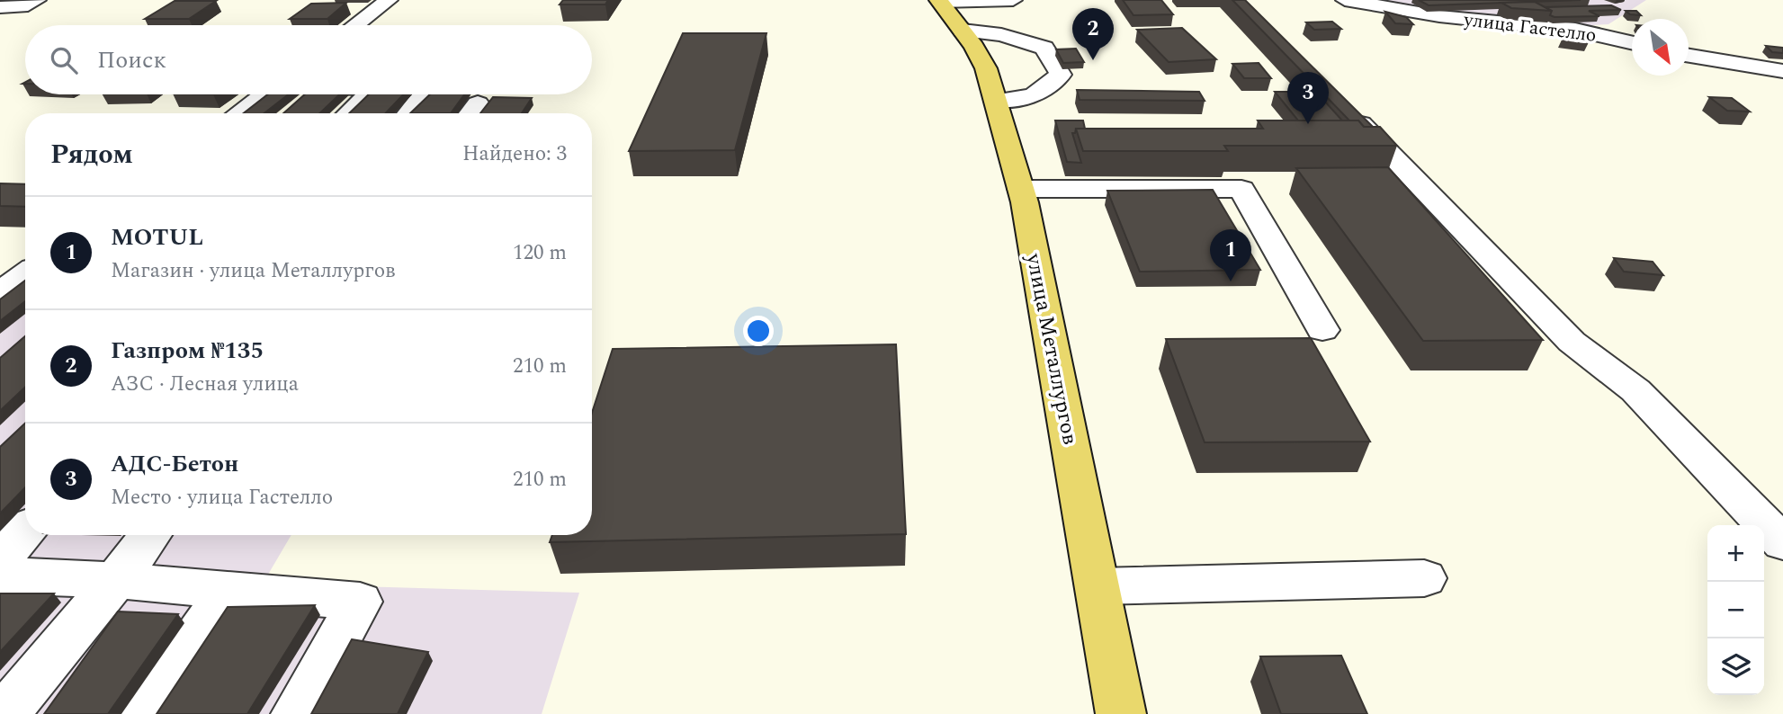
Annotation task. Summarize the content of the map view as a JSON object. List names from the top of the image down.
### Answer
{
  "streets": {
    "main road": ["улица Металлургов"],
    "street": ["улица Гастелло"]
  },
  "north": "bottom right",
  "page": {
    "pins": ["2", "3", "1"],
    "search": "Поиск",
    "heading": ["Рядом", "Найдено: 3"],
    "list": [
      {
        "mark": "1",
        "name": "MOTUL",
        "note": "Магазин · улица Металлургов",
        "value": "120 m"
      },
      {
        "mark": "2",
        "name": "Газпром №135",
        "note": "АЗС · Лесная улица",
        "value": "210 m"
      },
      {
        "mark": "3",
        "name": "АДС-Бетон",
        "note": "Место · улица Гастелло",
        "value": "210 m"
      }
    ],
    "map_buttons": ["+", "−"]
  }
}
